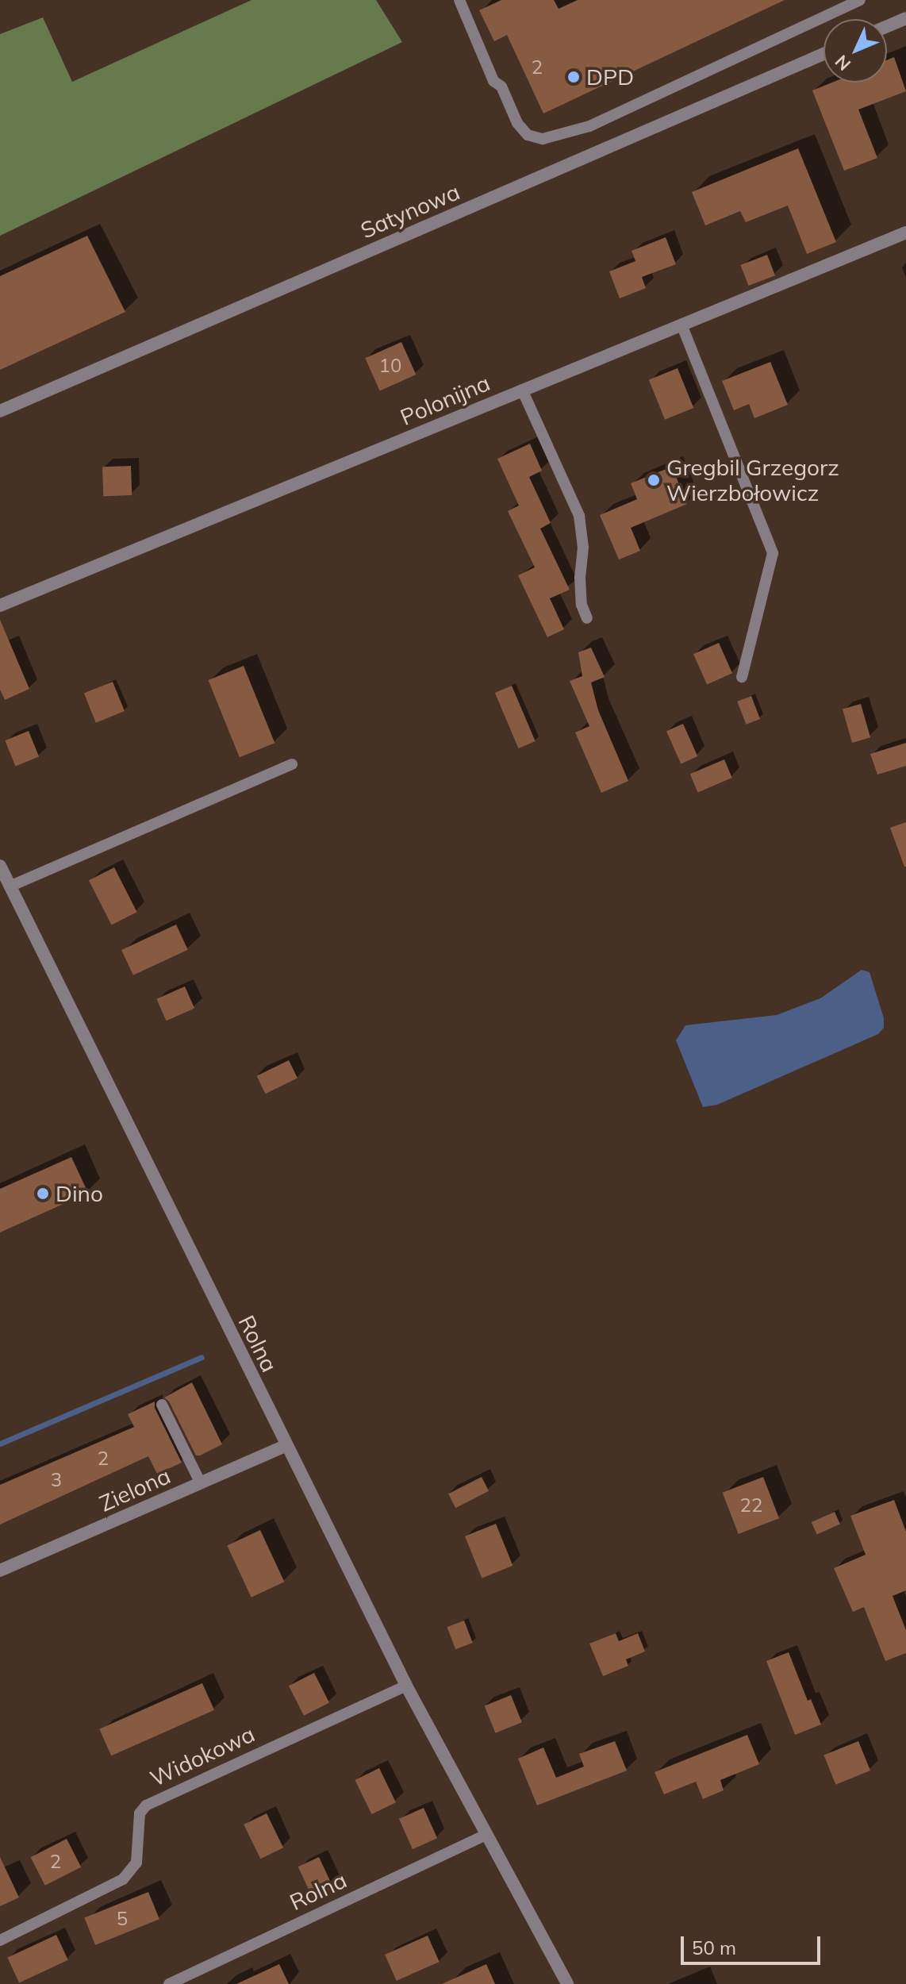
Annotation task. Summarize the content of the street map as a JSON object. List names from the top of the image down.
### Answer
{
  "streets": {
    "street": [
      "Satynowa",
      "Polonijna",
      "Rolna",
      "Zielona"
    ],
    "lane": ["Widokowa"]
  },
  "crossings": [
    ["Rolna", "Zielona"],
    ["Rolna", "Widokowa"]
  ],
  "places": ["DPD", "Gregbil Grzegorz Wierzbołowicz", "Dino"],
  "house_numbers": [
    "2",
    "10",
    "2",
    "3",
    "22",
    "2",
    "5"
  ],
  "scale_bar": "50 m",
  "north": "bottom left"
}
